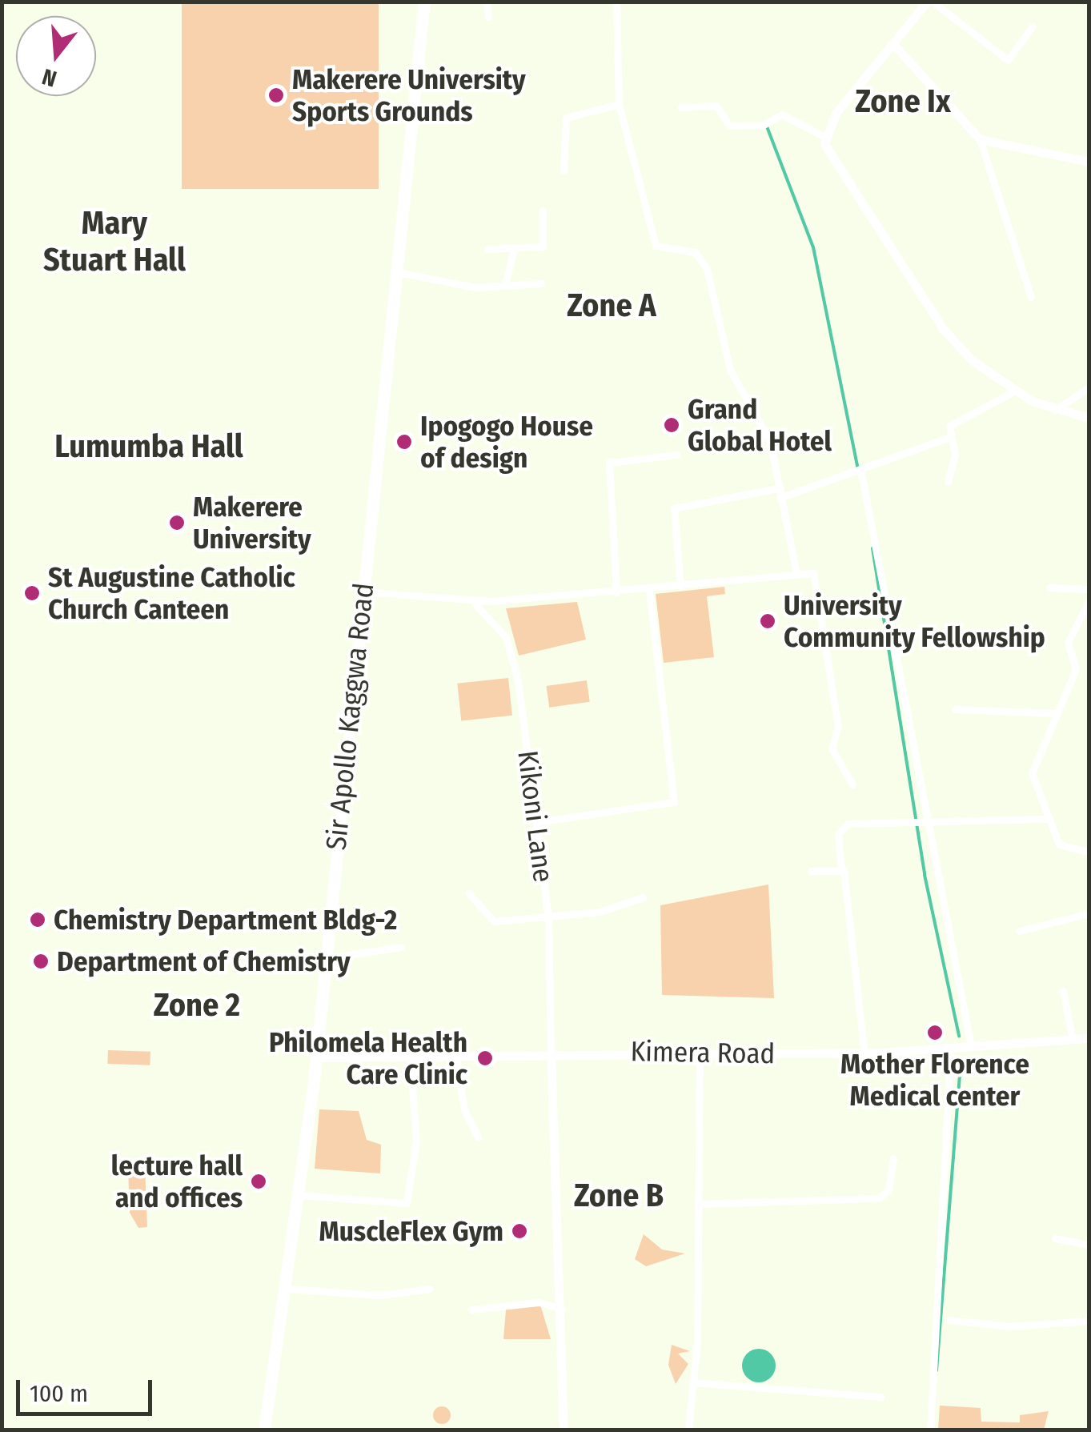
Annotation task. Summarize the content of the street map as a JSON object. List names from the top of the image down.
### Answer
{
  "streets": {
    "main road": ["Sir Apollo Kaggwa Road"],
    "street": ["Kikoni Lane", "Kimera Road"]
  },
  "crossings": [
    ["Sir Apollo Kaggwa Road", "Kimera Road"],
    ["Kikoni Lane", "Kimera Road"]
  ],
  "districts": [
    "Zone Ix",
    "Mary Stuart Hall",
    "Zone A",
    "Lumumba Hall",
    "Zone 2",
    "Zone B"
  ],
  "places": [
    "Makerere University Sports Grounds",
    "Grand Global Hotel",
    "Ipogogo House of design",
    "Makerere University",
    "St Augustine Catholic Church Canteen",
    "University Community Fellowship",
    "Chemistry Department Bldg-2",
    "Department of Chemistry",
    "Mother Florence Medical center",
    "Philomela Health Care Clinic",
    "lecture hall and offices",
    "MuscleFlex Gym"
  ],
  "scale_bar": "100 m",
  "north": "bottom"
}
